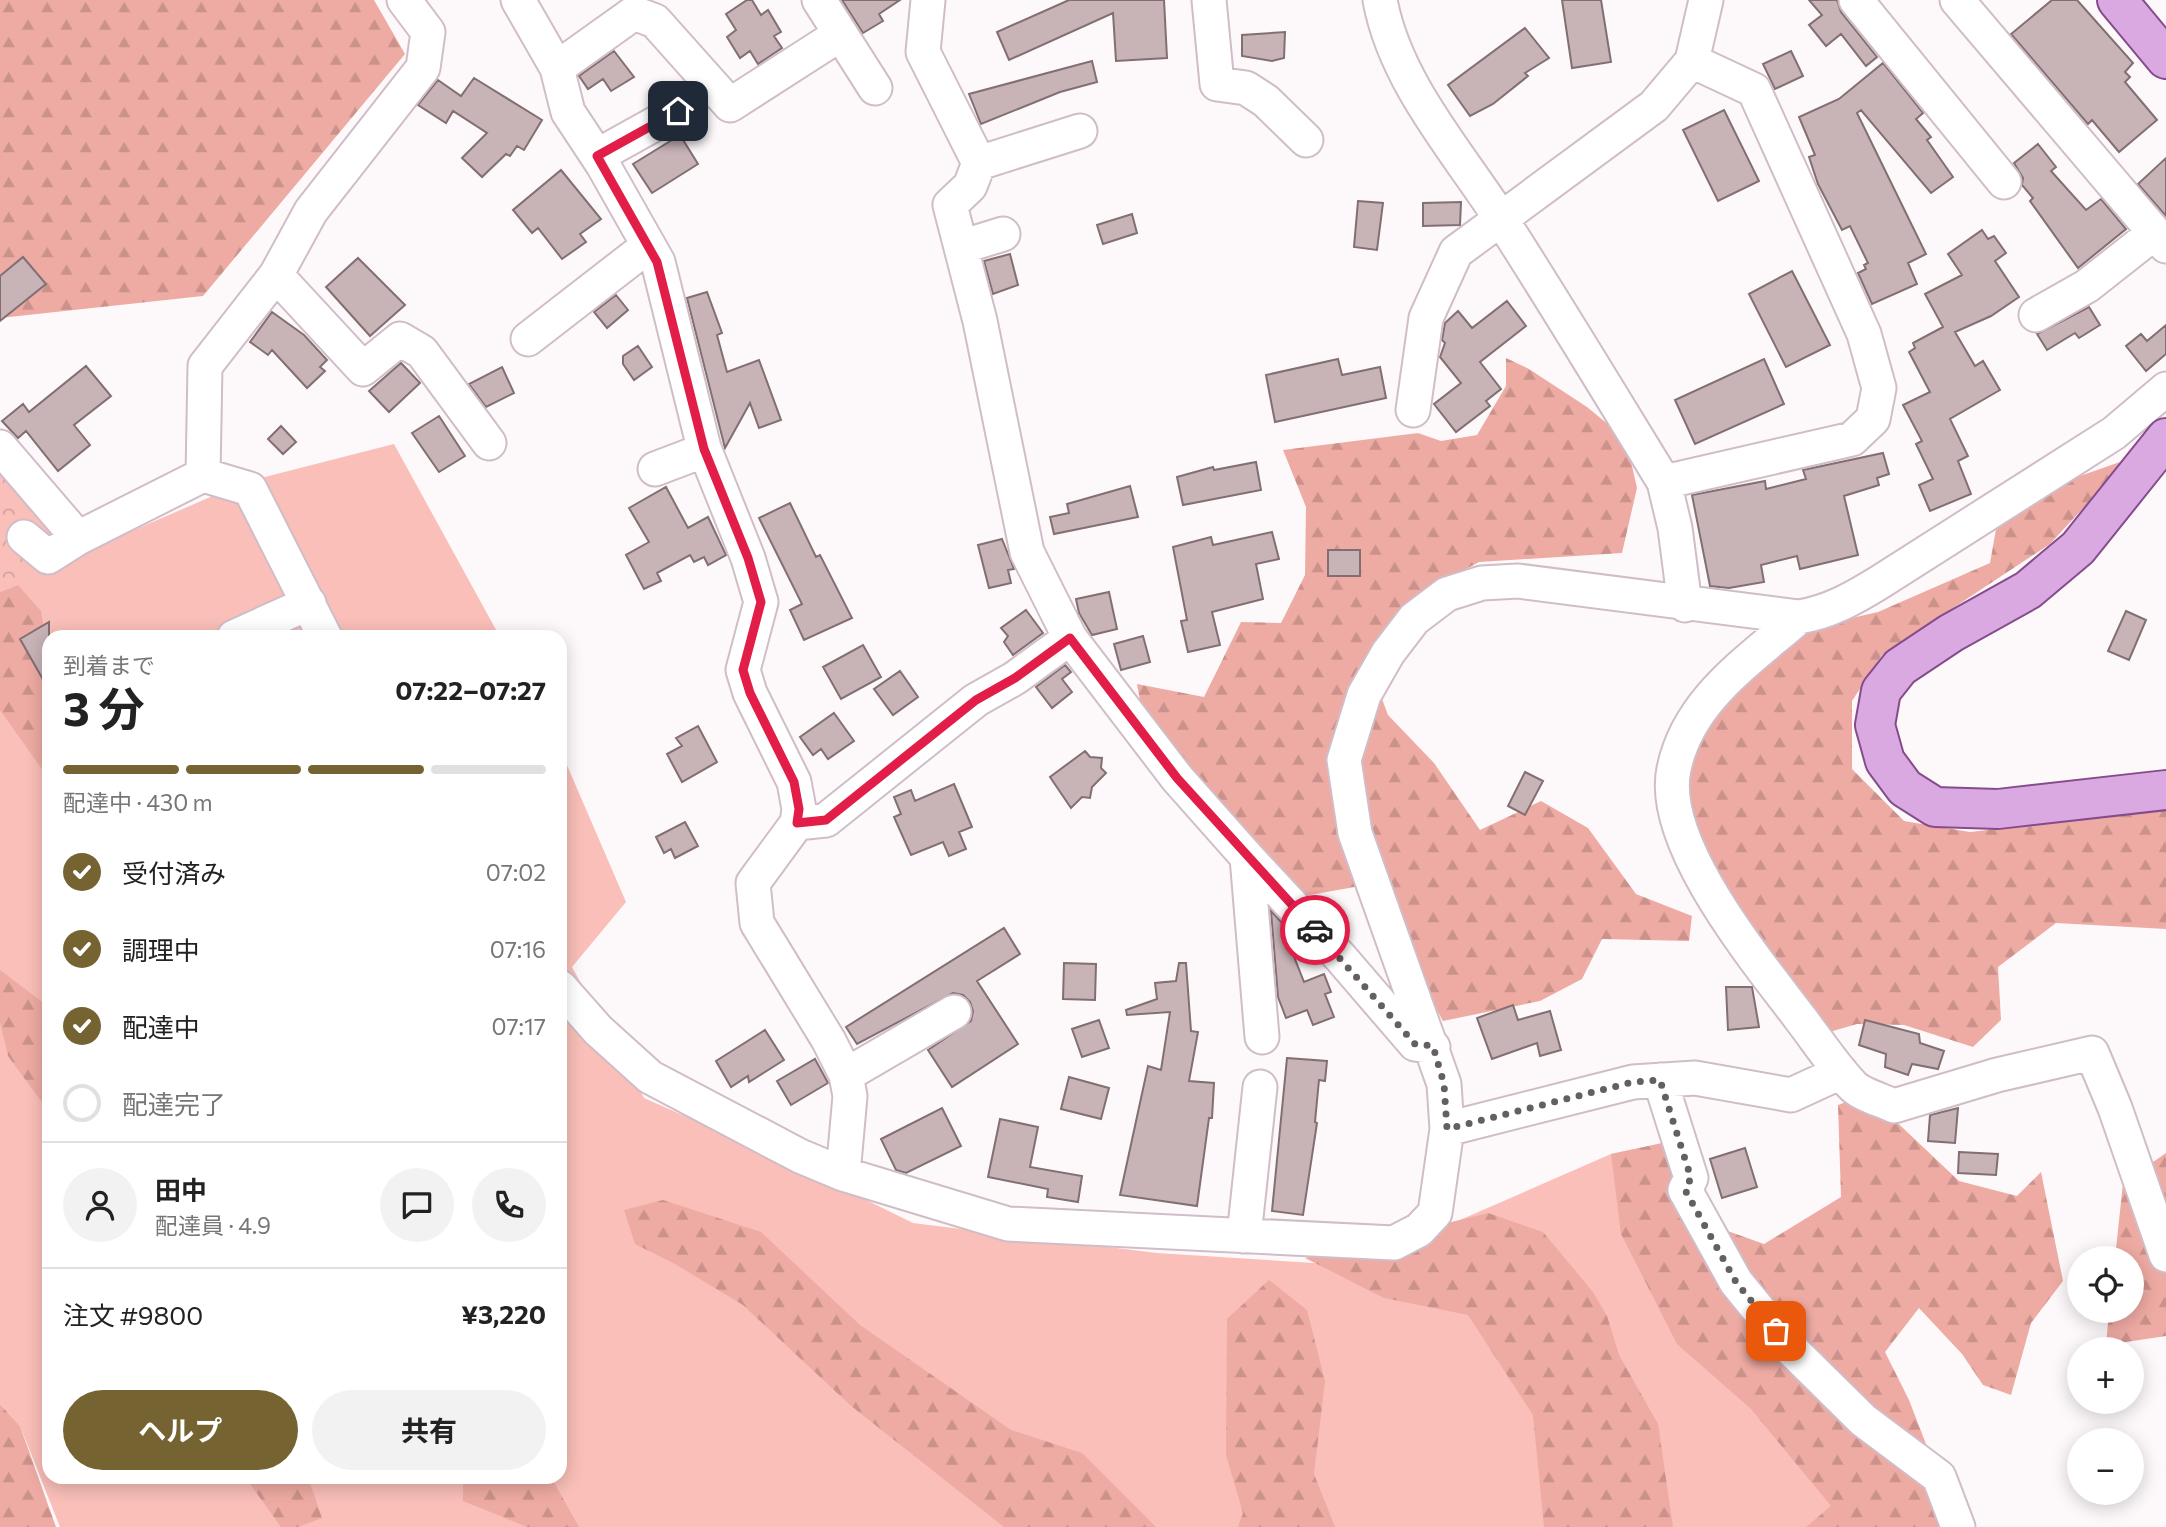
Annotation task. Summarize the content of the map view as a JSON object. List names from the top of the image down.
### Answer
{
  "page": {
    "heading": ["3 分", "到着まで", "07:22–07:27"],
    "panel": [
      "田中",
      "配達員 · 4.9",
      "注文 #9800",
      "¥3,220"
    ],
    "bar": "配達中 · 430 m",
    "list": [
      ["受付済み", "07:02"],
      ["調理中", "07:16"],
      ["配達中", "07:17"],
      "配達完了"
    ],
    "map_buttons": ["+", "−"],
    "buttons": ["ヘルプ", "共有"]
  }
}
